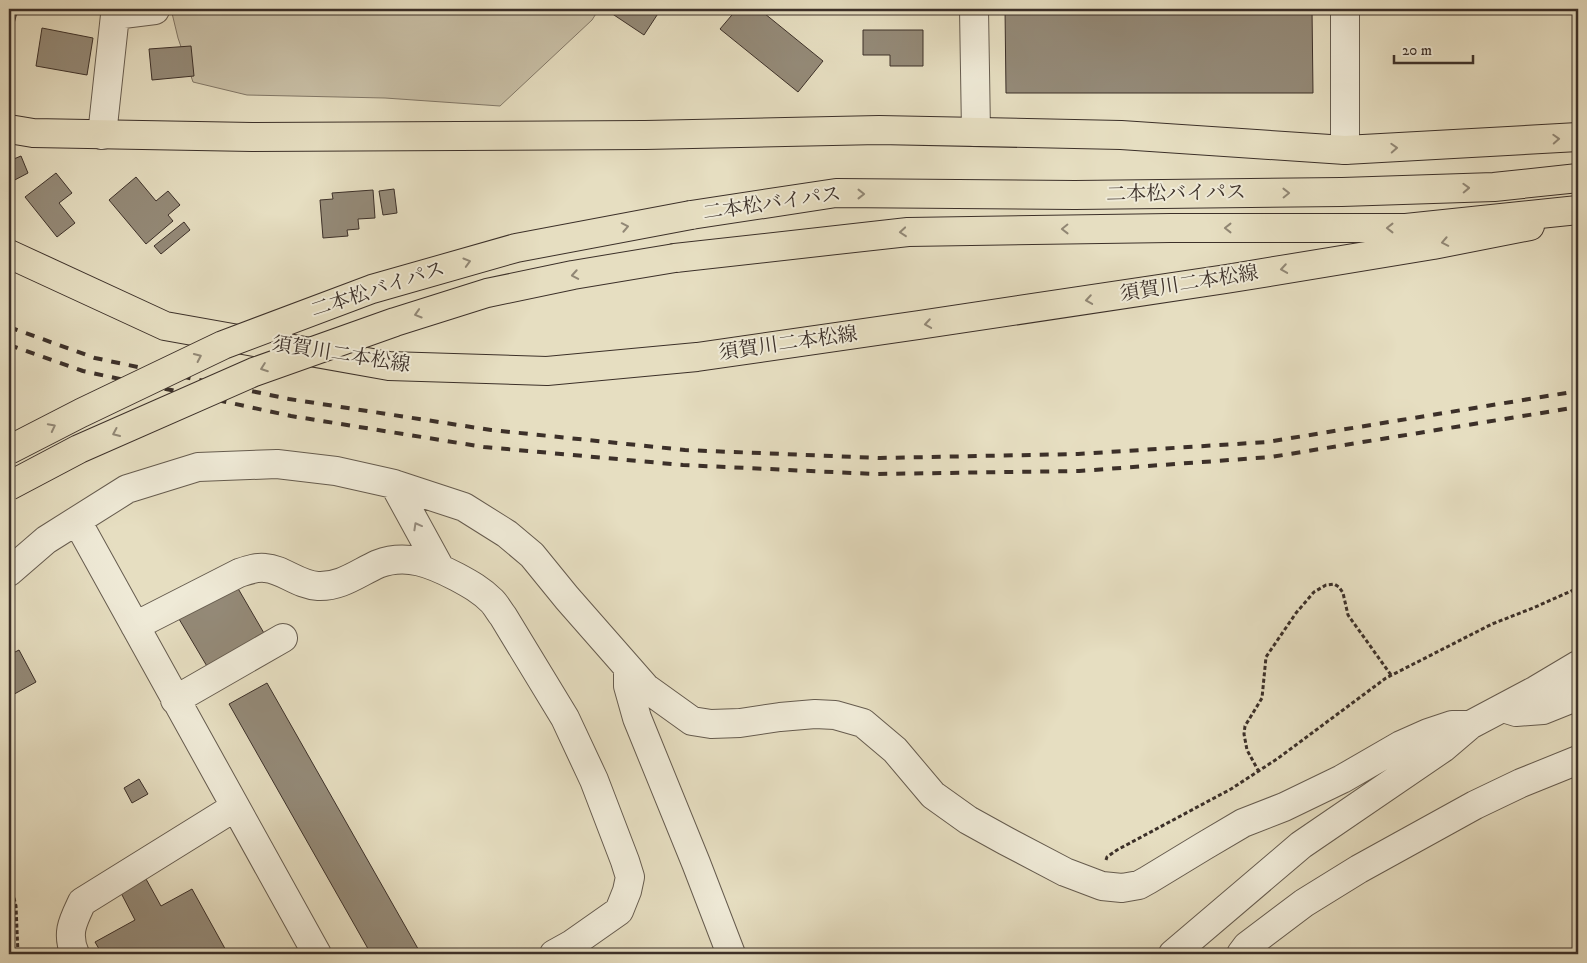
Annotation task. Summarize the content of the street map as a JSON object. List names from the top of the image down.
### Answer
{
  "streets": {
    "main road": ["二本松バイパス", "須賀川二本松線"]
  },
  "scale_bar": "20 m"
}
